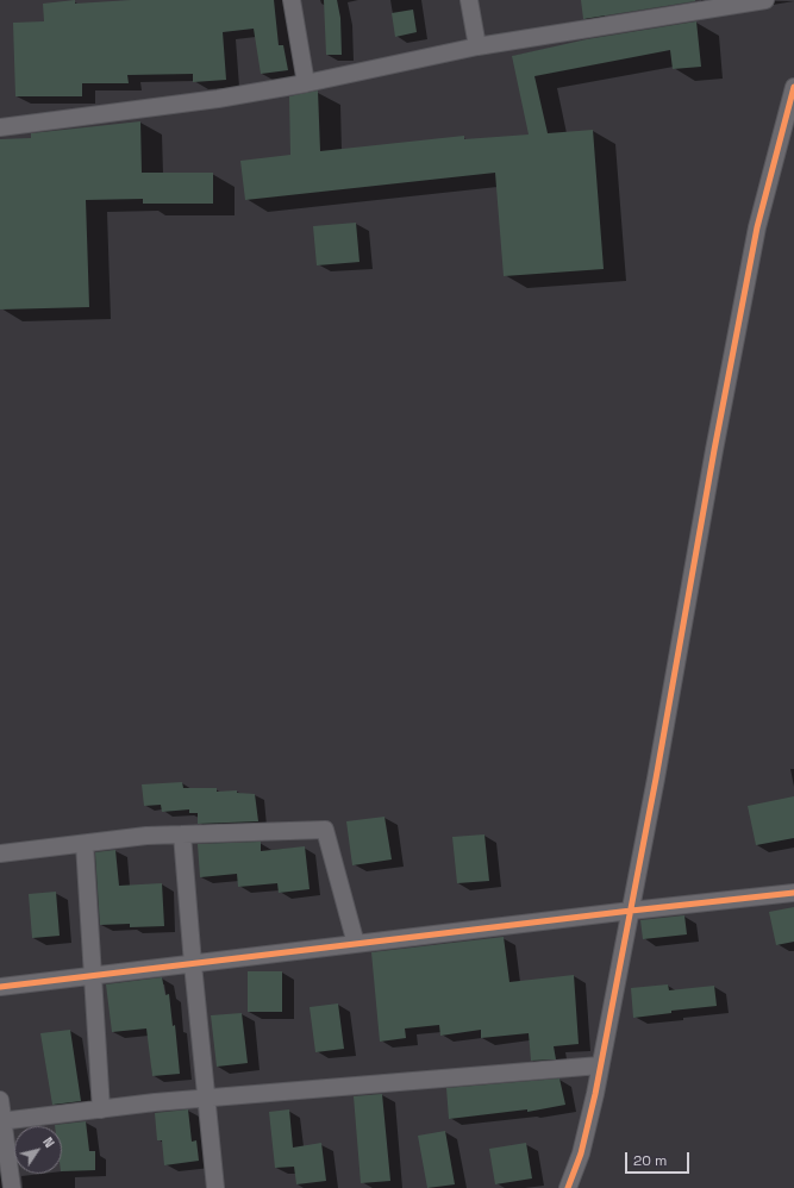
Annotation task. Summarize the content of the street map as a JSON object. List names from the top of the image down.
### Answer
{
  "scale_bar": "20 m",
  "north": "top right"
}
